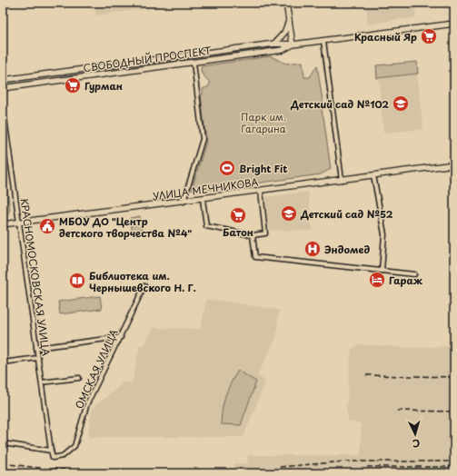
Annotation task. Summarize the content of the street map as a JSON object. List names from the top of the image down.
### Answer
{
  "streets": {
    "main road": ["СВОБОДНЫЙ ПРОСПЕКТ", "УЛИЦА МЕЧНИКОВА"],
    "street": ["КРАСНОМОСКОВСКАЯ УЛИЦА", "ОМСКАЯ УЛИЦА"]
  },
  "crossings": [
    ["УЛИЦА МЕЧНИКОВА", "КРАСНОМОСКОВСКАЯ УЛИЦА"],
    ["КРАСНОМОСКОВСКАЯ УЛИЦА", "ОМСКАЯ УЛИЦА"]
  ],
  "parks": ["Парк им. Гагарина"],
  "places": {
    "supermarket": ["Красный Яр", "Гурман", "Батон"],
    "school or university": ["Детский сад №102", "Детский сад №52"],
    "sports": ["Bright Fit"],
    "public building": ["МБОУ ДО \"Центр детского творчества №4\""],
    "hospital": ["Эндомед"],
    "hotel": ["Гараж"],
    "library": ["Библиотека им. Чернышевского Н. Г."]
  },
  "north": "bottom"
}
